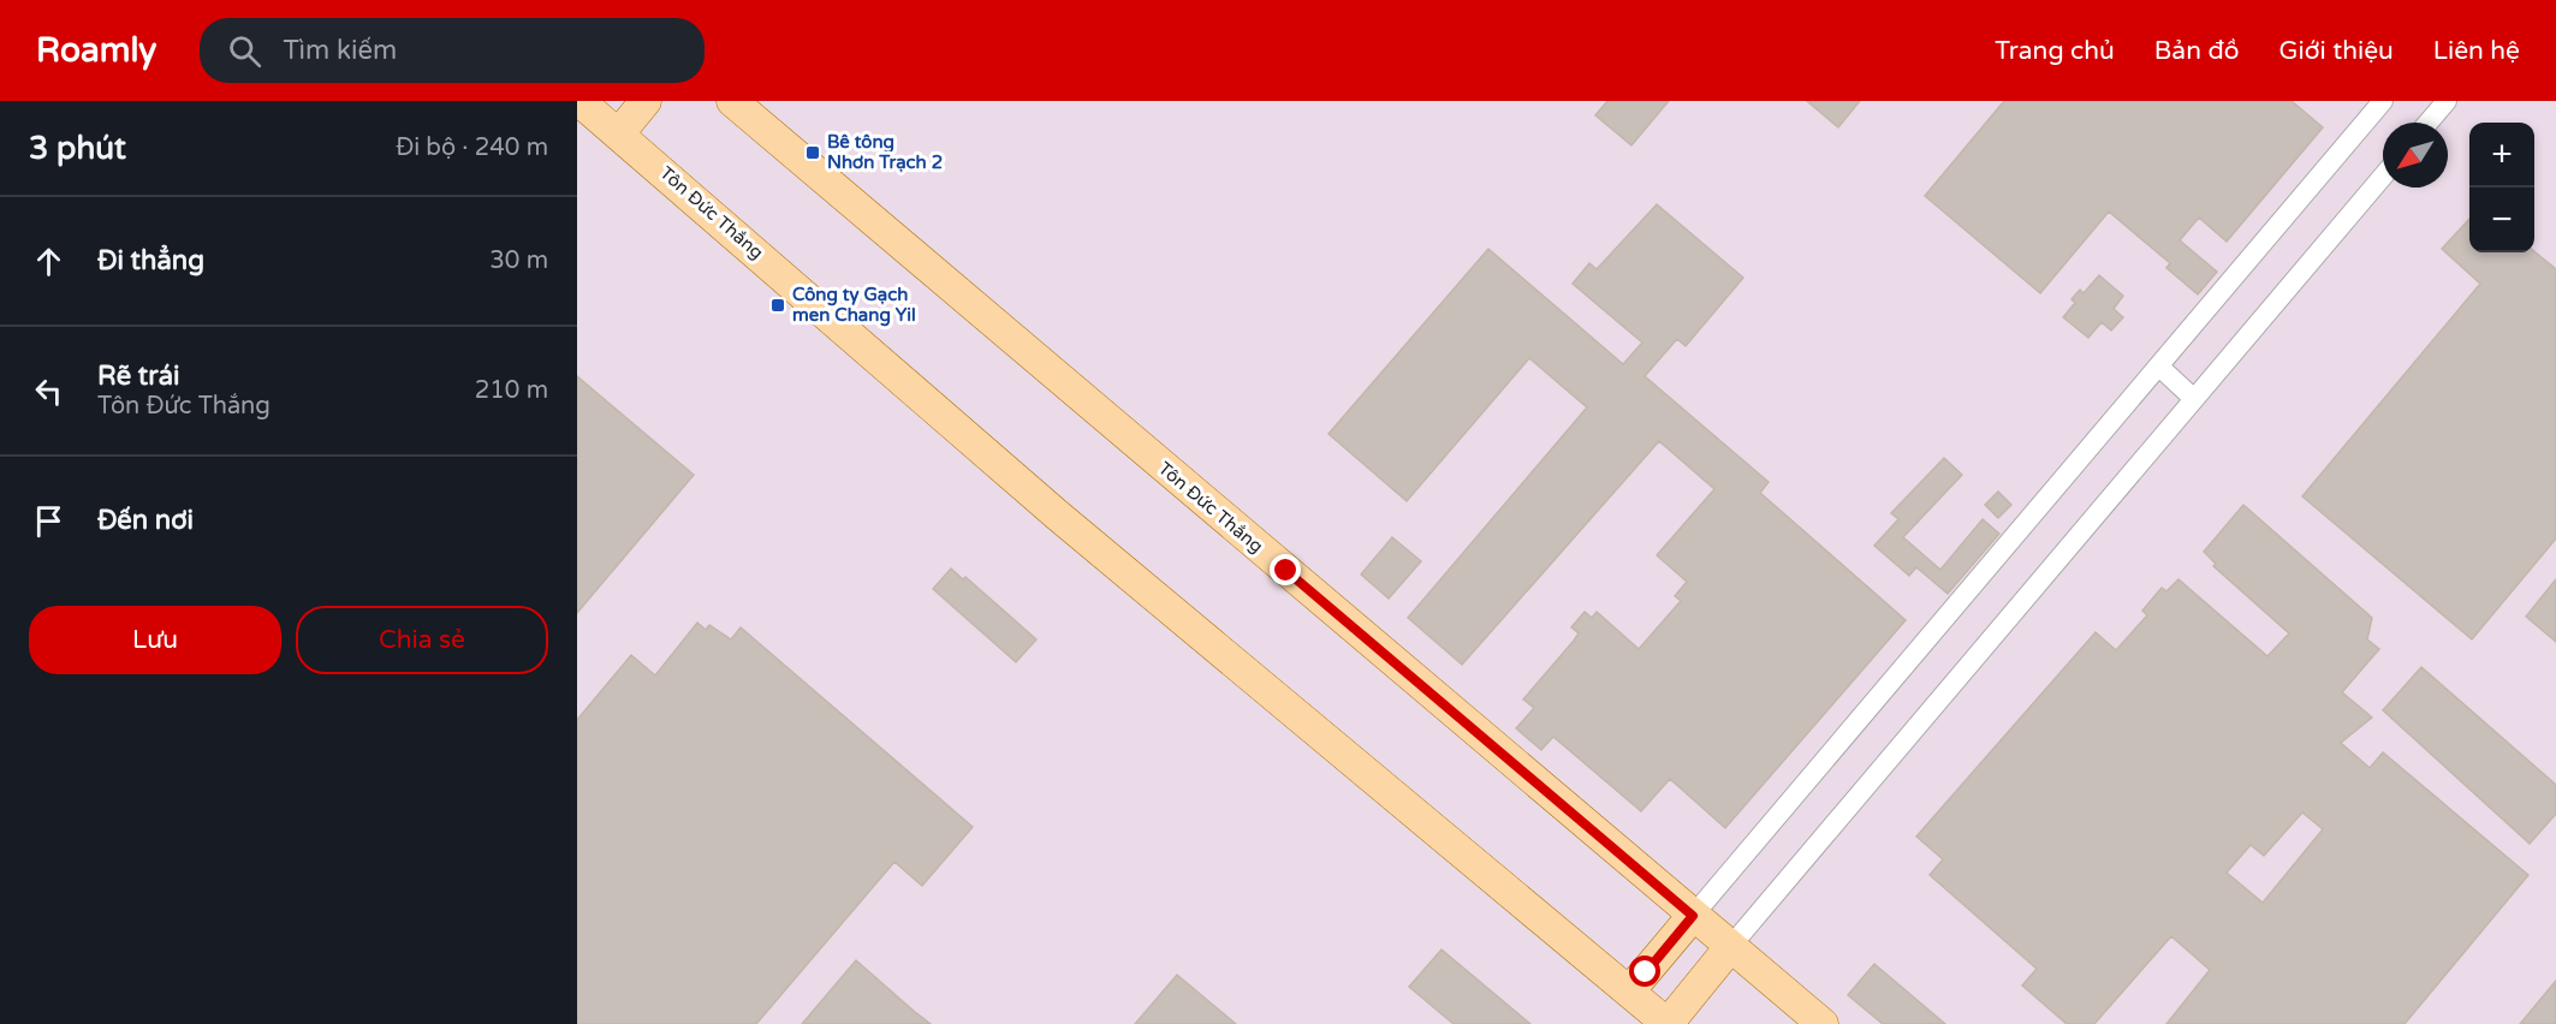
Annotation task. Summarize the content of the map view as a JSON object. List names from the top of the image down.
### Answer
{
  "streets": {
    "main road": ["Tôn Đức Thắng"]
  },
  "places": {
    "transit": ["Bê tông Nhơn Trạch 2", "Công ty Gạch men Chang Yil"]
  },
  "north": "bottom left",
  "page": {
    "header": "Roamly",
    "search": "Tìm kiếm",
    "nav": [
      "Trang chủ",
      "Bản đồ",
      "Giới thiệu",
      "Liên hệ"
    ],
    "heading": ["3 phút", "Đi bộ · 240 m"],
    "map_buttons": ["+", "−"],
    "list": [
      ["Đi thẳng", "30 m"],
      ["Rẽ trái", "Tôn Đức Thắng", "210 m"],
      "Đến nơi"
    ],
    "buttons": ["Lưu", "Chia sẻ"]
  }
}
